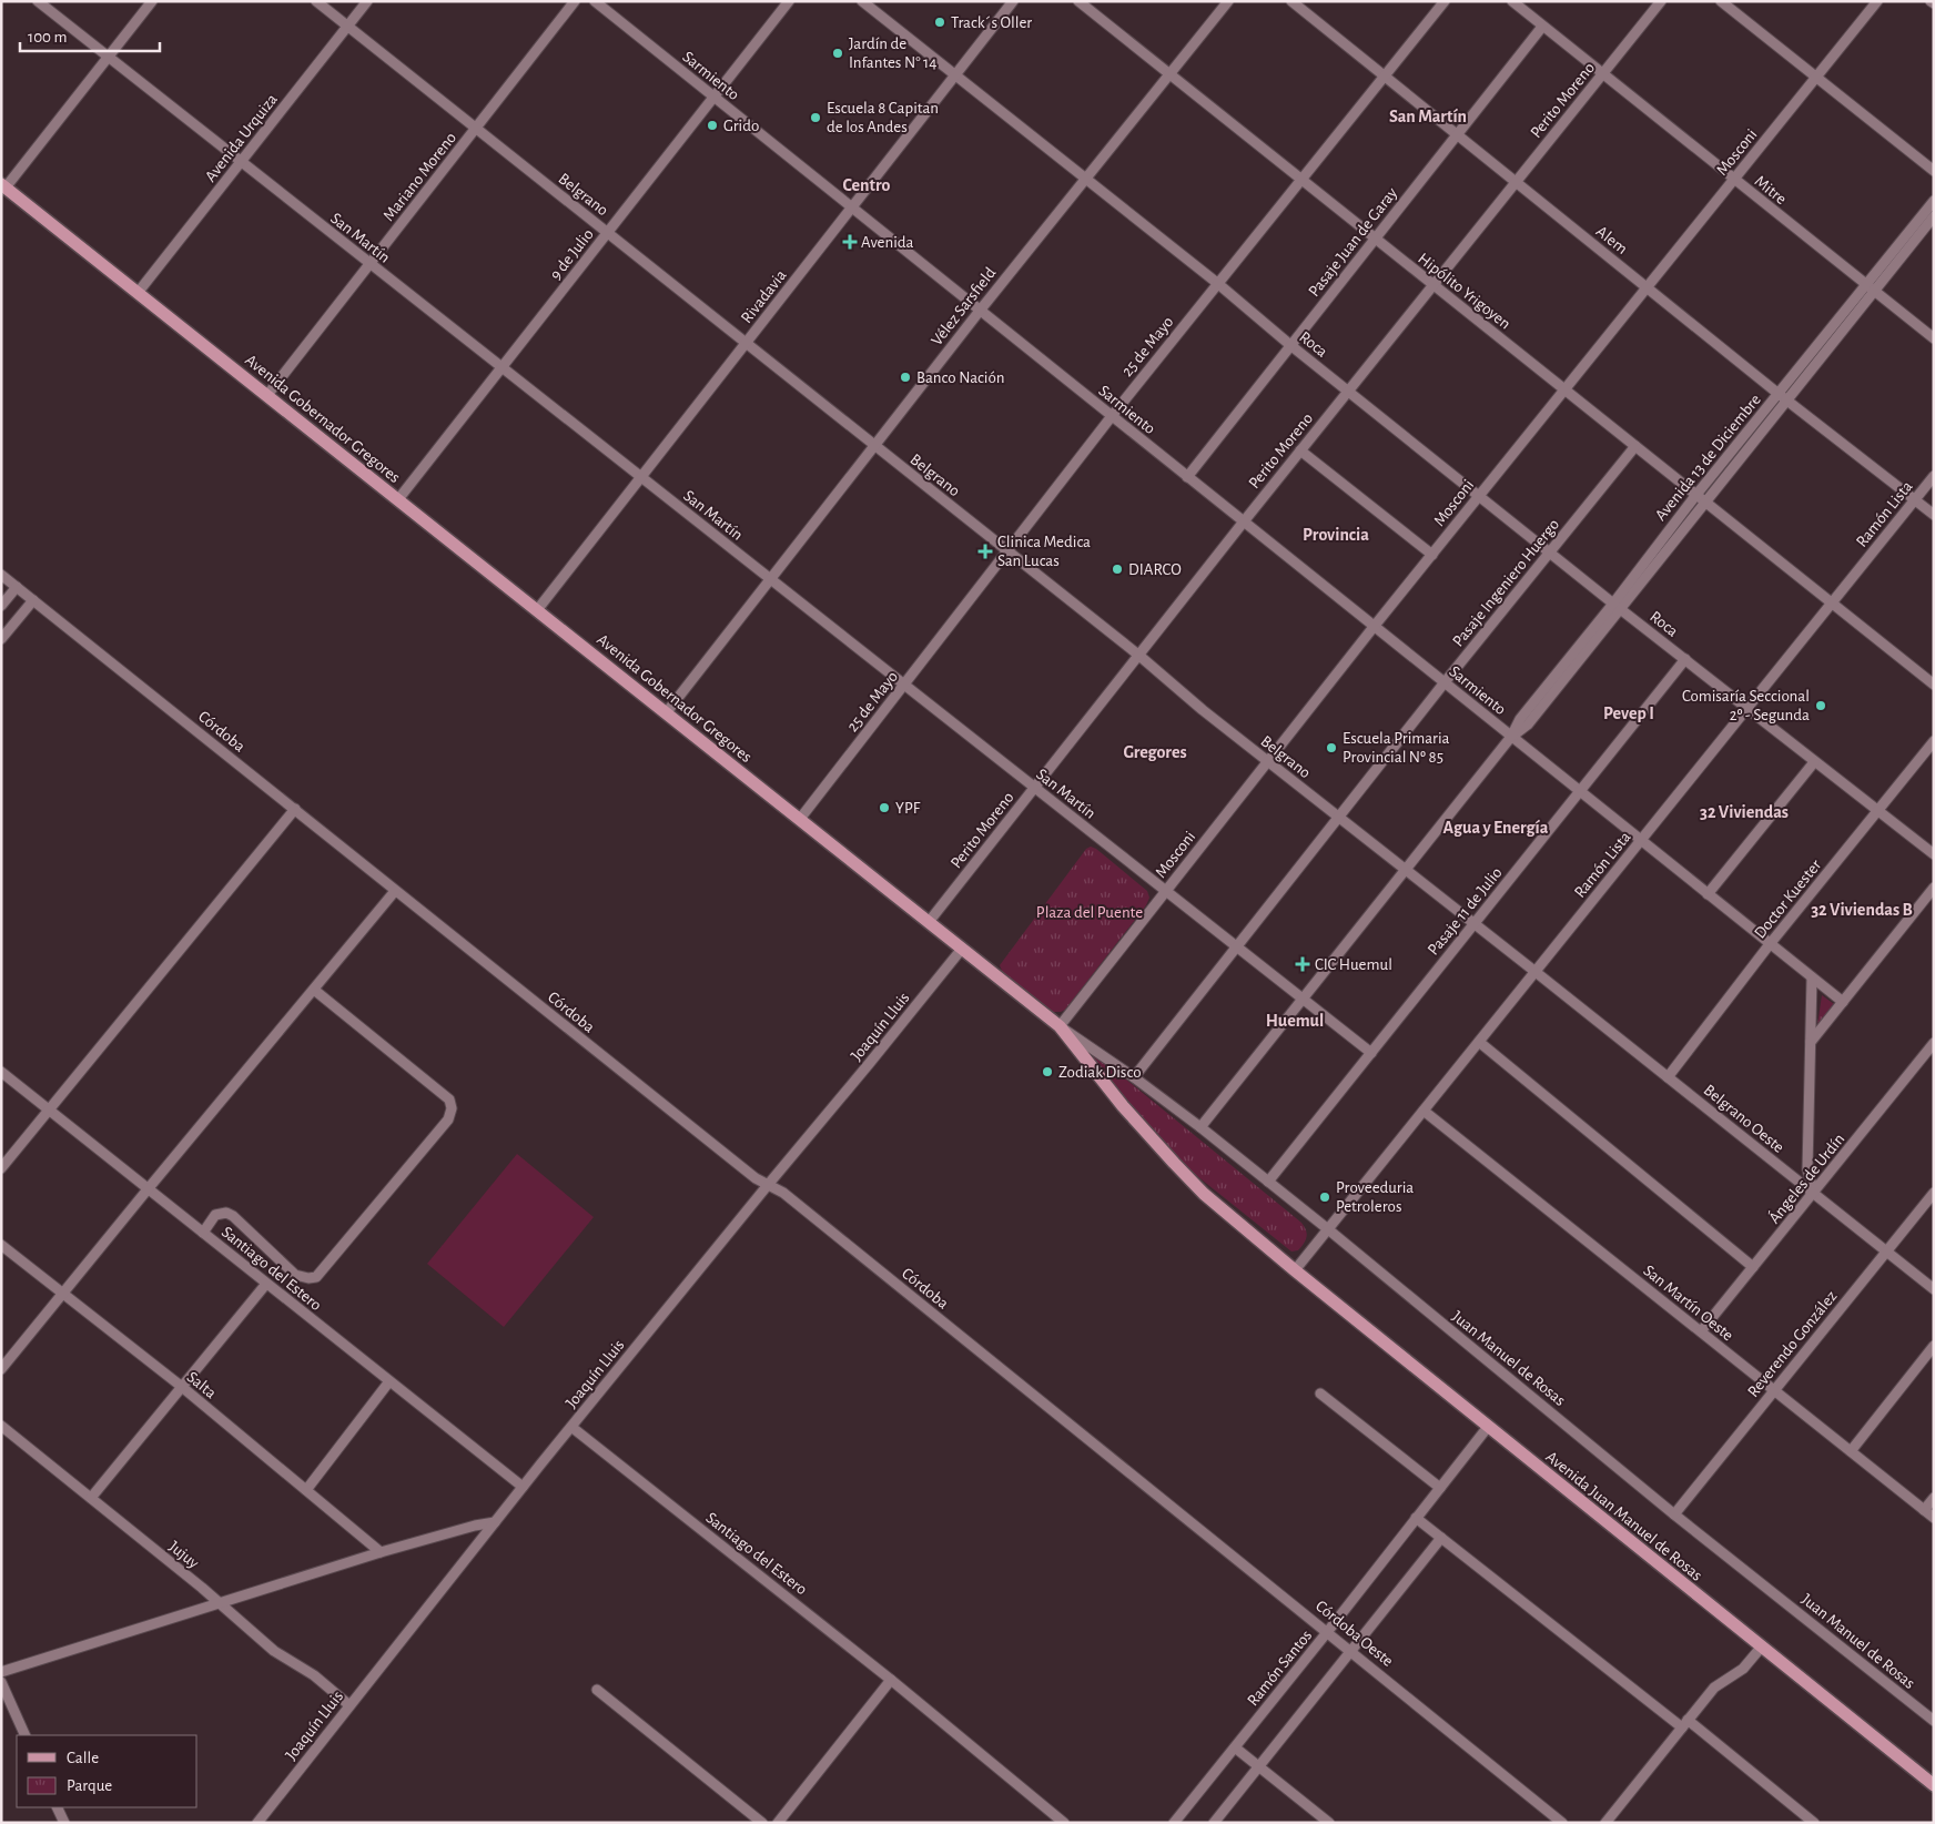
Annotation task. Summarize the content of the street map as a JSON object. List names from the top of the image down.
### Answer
{
  "streets": {
    "main road": ["Avenida Gobernador Gregores", "Avenida Juan Manuel de Rosas"],
    "street": [
      "Sarmiento",
      "Perito Moreno",
      "Avenida Urquiza",
      "Mosconi",
      "Mariano Moreno",
      "Mitre",
      "Belgrano",
      "San Martín",
      "Alem",
      "Pasaje Juan de Garay",
      "9 de Julio",
      "Hipólito Yrigoyen",
      "Rivadavia",
      "Vélez Sarsfield",
      "Roca",
      "25 de Mayo",
      "Avenida 13 de Diciembre",
      "Ramón Lista",
      "Pasaje Ingeniero Huergo",
      "Córdoba",
      "Doctor Kuester",
      "Pasaje 11 de Julio",
      "Joaquín Lluis",
      "Belgrano Oeste",
      "Ángeles de Urdín",
      "Santiago del Estero",
      "San Martín Oeste",
      "Reverendo González",
      "Juan Manuel de Rosas",
      "Salta",
      "Jujuy",
      "Córdoba Oeste",
      "Ramón Santos"
    ]
  },
  "crossings": [
    ["Sarmiento", "Perito Moreno"],
    ["Sarmiento", "Mosconi"],
    ["Sarmiento", "Pasaje Juan de Garay"],
    ["Sarmiento", "9 de Julio"],
    ["Sarmiento", "Rivadavia"],
    ["Sarmiento", "Vélez Sarsfield"],
    ["Sarmiento", "25 de Mayo"],
    ["Sarmiento", "Avenida 13 de Diciembre"],
    ["Sarmiento", "Ramón Lista"],
    ["Sarmiento", "Pasaje Ingeniero Huergo"],
    ["Sarmiento", "Doctor Kuester"],
    ["Sarmiento", "Pasaje 11 de Julio"],
    ["Perito Moreno", "Mitre"],
    ["Perito Moreno", "Belgrano"],
    ["Perito Moreno", "San Martín"],
    ["Perito Moreno", "Alem"],
    ["Perito Moreno", "Hipólito Yrigoyen"],
    ["Perito Moreno", "Roca"],
    ["Perito Moreno", "Avenida Gobernador Gregores"],
    ["Avenida Urquiza", "Belgrano"],
    ["Avenida Urquiza", "San Martín"],
    ["Avenida Urquiza", "Avenida Gobernador Gregores"],
    ["Mosconi", "Mitre"],
    ["Mosconi", "Belgrano"],
    ["Mosconi", "San Martín"],
    ["Mosconi", "Alem"],
    ["Mosconi", "Hipólito Yrigoyen"],
    ["Mosconi", "Roca"],
    ["Mosconi", "Avenida Gobernador Gregores"],
    ["Mosconi", "Juan Manuel de Rosas"],
    ["Mariano Moreno", "Belgrano"],
    ["Mariano Moreno", "San Martín"],
    ["Mariano Moreno", "Avenida Gobernador Gregores"],
    ["Mitre", "Pasaje Juan de Garay"],
    ["Mitre", "Avenida 13 de Diciembre"],
    ["Belgrano", "9 de Julio"],
    ["Belgrano", "Rivadavia"],
    ["Belgrano", "Vélez Sarsfield"],
    ["Belgrano", "25 de Mayo"],
    ["Belgrano", "Avenida 13 de Diciembre"],
    ["Belgrano", "Ramón Lista"],
    ["Belgrano", "Pasaje Ingeniero Huergo"],
    ["Belgrano", "Pasaje 11 de Julio"],
    ["Belgrano", "Belgrano Oeste"],
    ["San Martín", "9 de Julio"],
    ["San Martín", "Rivadavia"],
    ["San Martín", "Vélez Sarsfield"],
    ["San Martín", "25 de Mayo"],
    ["San Martín", "Avenida 13 de Diciembre"],
    ["San Martín", "Pasaje Ingeniero Huergo"],
    ["San Martín", "Pasaje 11 de Julio"],
    ["Alem", "Pasaje Juan de Garay"],
    ["Alem", "25 de Mayo"],
    ["Alem", "Avenida 13 de Diciembre"],
    ["Alem", "Ramón Lista"],
    ["Pasaje Juan de Garay", "Hipólito Yrigoyen"],
    ["Pasaje Juan de Garay", "Roca"],
    ["9 de Julio", "Avenida Gobernador Gregores"],
    ["Hipólito Yrigoyen", "Vélez Sarsfield"],
    ["Hipólito Yrigoyen", "25 de Mayo"],
    ["Hipólito Yrigoyen", "Avenida 13 de Diciembre"],
    ["Hipólito Yrigoyen", "Ramón Lista"],
    ["Hipólito Yrigoyen", "Pasaje Ingeniero Huergo"],
    ["Rivadavia", "Roca"],
    ["Rivadavia", "Avenida Gobernador Gregores"],
    ["Vélez Sarsfield", "Roca"],
    ["Vélez Sarsfield", "Avenida Gobernador Gregores"],
    ["Roca", "25 de Mayo"],
    ["Roca", "Avenida 13 de Diciembre"],
    ["Roca", "Ramón Lista"],
    ["Roca", "Pasaje Ingeniero Huergo"],
    ["Roca", "Doctor Kuester"],
    ["Roca", "Pasaje 11 de Julio"],
    ["25 de Mayo", "Avenida Gobernador Gregores"],
    ["Avenida Gobernador Gregores", "Ramón Lista"],
    ["Avenida Gobernador Gregores", "Joaquín Lluis"],
    ["Avenida Gobernador Gregores", "Juan Manuel de Rosas"],
    ["Avenida Gobernador Gregores", "Avenida Juan Manuel de Rosas"],
    ["Avenida 13 de Diciembre", "Juan Manuel de Rosas"],
    ["Ramón Lista", "Belgrano Oeste"],
    ["Ramón Lista", "San Martín Oeste"],
    ["Ramón Lista", "Juan Manuel de Rosas"],
    ["Ramón Lista", "Avenida Juan Manuel de Rosas"],
    ["Pasaje Ingeniero Huergo", "Juan Manuel de Rosas"],
    ["Córdoba", "Joaquín Lluis"],
    ["Córdoba", "Córdoba Oeste"],
    ["Doctor Kuester", "Belgrano Oeste"],
    ["Pasaje 11 de Julio", "Juan Manuel de Rosas"],
    ["Joaquín Lluis", "Santiago del Estero"],
    ["Joaquín Lluis", "Jujuy"],
    ["Belgrano Oeste", "Ángeles de Urdín"],
    ["Belgrano Oeste", "Reverendo González"],
    ["Ángeles de Urdín", "San Martín Oeste"],
    ["San Martín Oeste", "Reverendo González"],
    ["Reverendo González", "Juan Manuel de Rosas"],
    ["Avenida Juan Manuel de Rosas", "Ramón Santos"],
    ["Córdoba Oeste", "Ramón Santos"]
  ],
  "districts": [
    "San Martín",
    "Centro",
    "Provincia",
    "Pevep I",
    "Gregores",
    "32 Viviendas",
    "Agua y Energía",
    "32 Viviendas B",
    "Huemul"
  ],
  "parks": ["Plaza del Puente"],
  "places": {
    "other": [
      "Track´s Oller",
      "Jardín de Infantes N° 14",
      "Escuela 8 Capitan de los Andes",
      "Grido",
      "Banco Nación",
      "DIARCO",
      "Comisaría Seccional 2º - Segunda",
      "Escuela Primaria Provincial Nº 85",
      "YPF",
      "Zodiak Disco",
      "Proveeduria Petroleros"
    ],
    "health": ["Avenida", "Clinica Medica San Lucas", "CIC Huemul"]
  },
  "legend": ["Calle", "Parque"],
  "scale_bar": "100 m"
}
